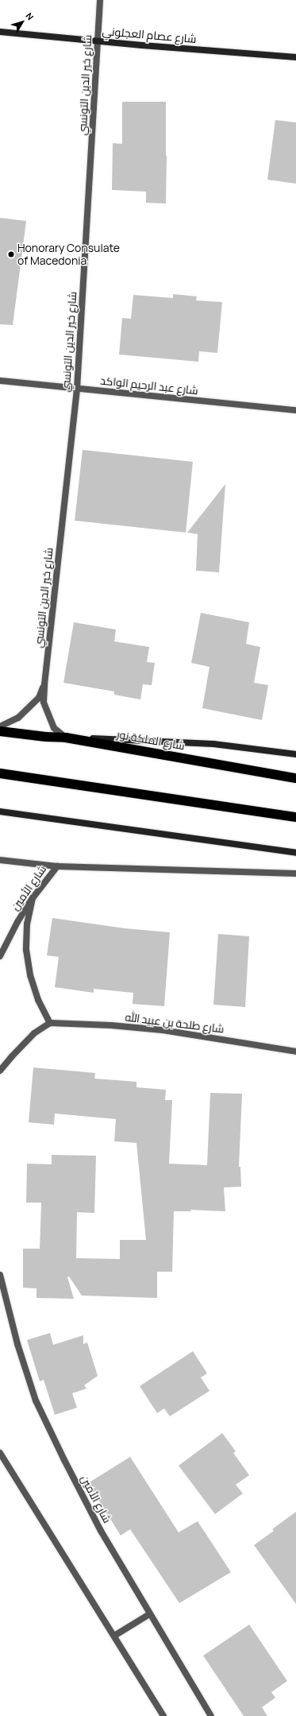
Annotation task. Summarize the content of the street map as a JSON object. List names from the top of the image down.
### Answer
{
  "streets": {
    "highway": ["شارع الملكة نور"],
    "street": [
      "شارع عصام العجلوني",
      "شارع خير الدين التونسي",
      "شارع عبد الرحيم الواكد",
      "شارع الأمين",
      "شارع طلحة بن عبيد الله"
    ]
  },
  "crossings": [
    ["شارع عصام العجلوني", "شارع خير الدين التونسي"],
    ["شارع خير الدين التونسي", "شارع عبد الرحيم الواكد"]
  ],
  "places": ["Honorary Consulate of Macedonia"],
  "north": "top right"
}
